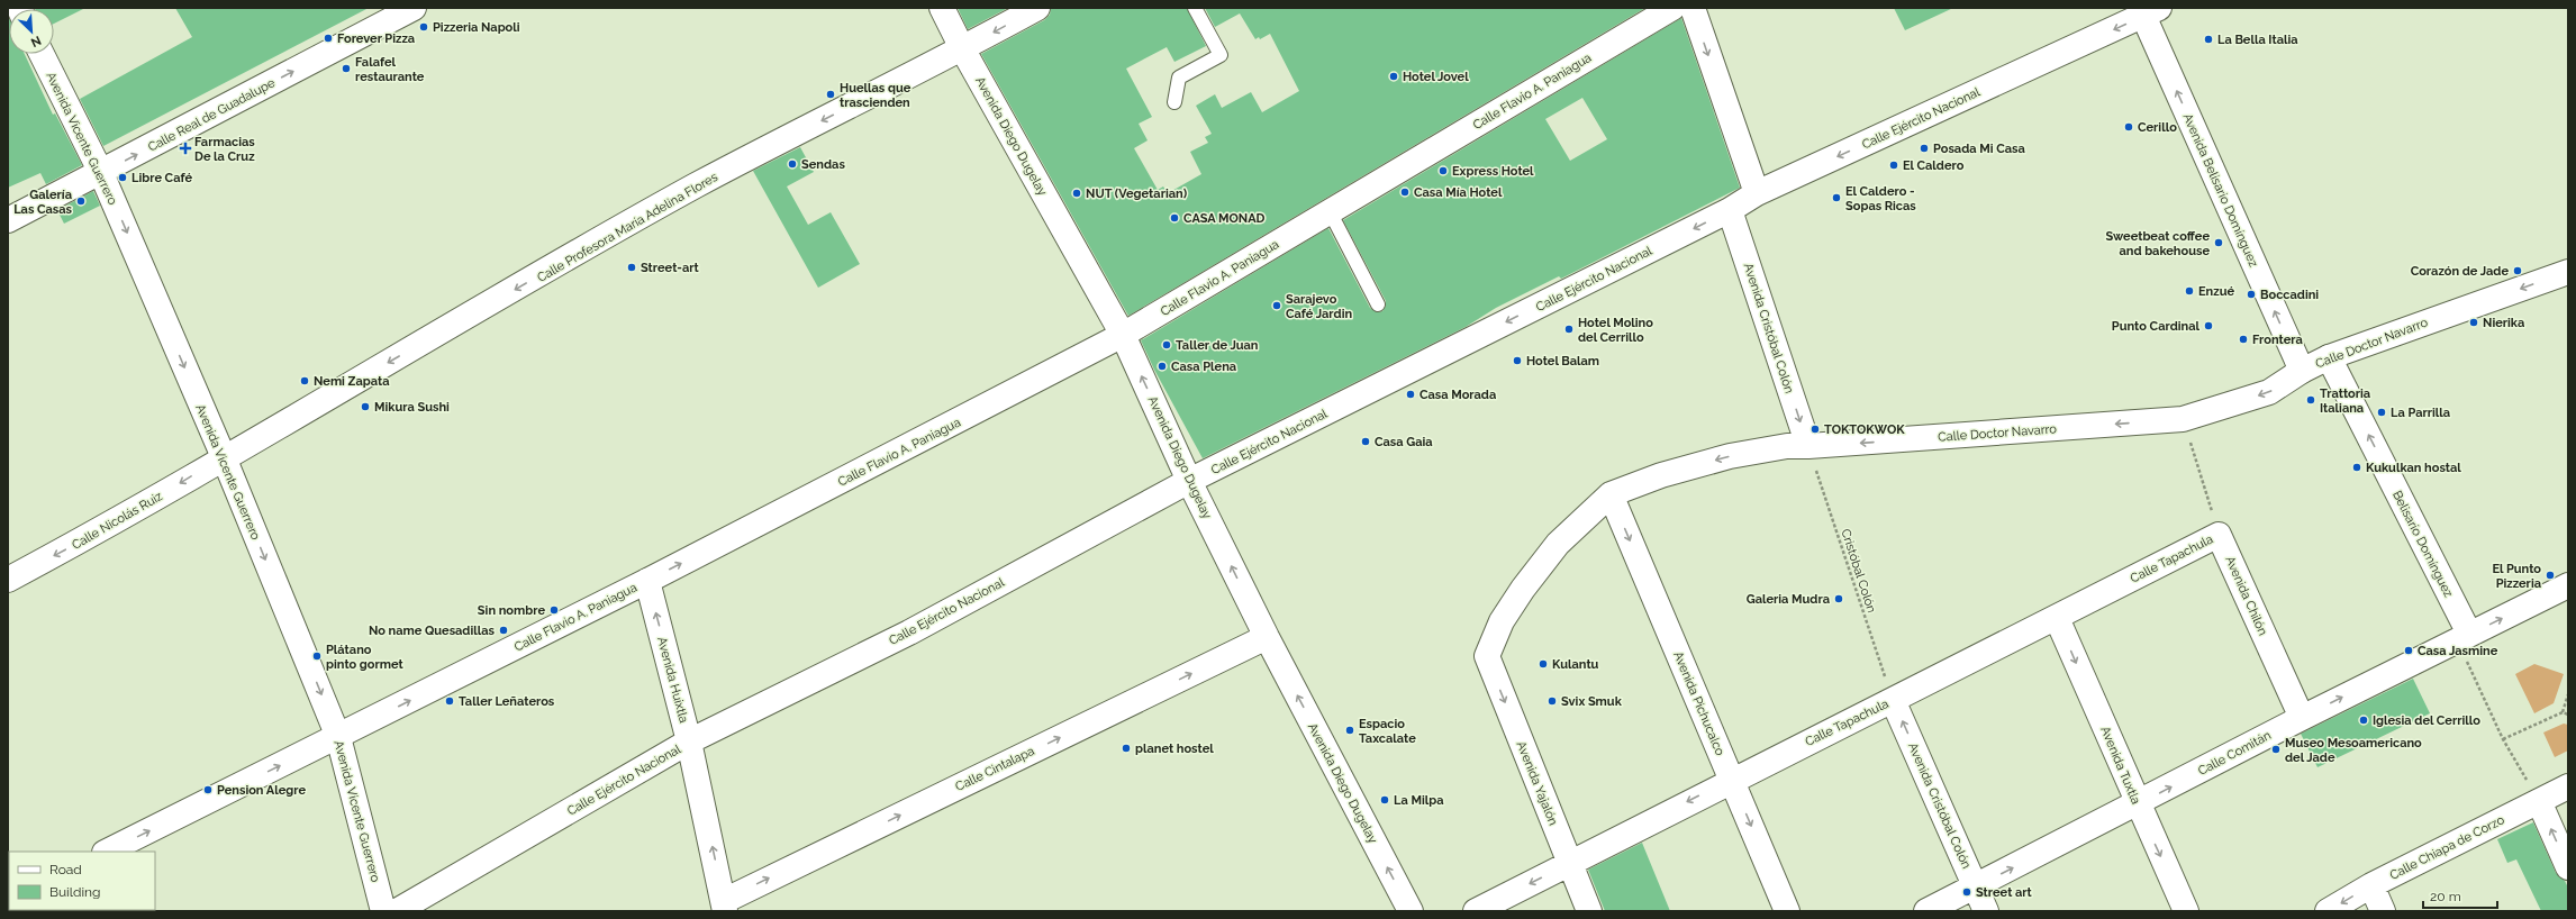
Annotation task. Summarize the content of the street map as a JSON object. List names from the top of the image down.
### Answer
{
  "streets": {
    "street": [
      "Calle Flavio A. Paniagua",
      "Calle Real de Guadalupe",
      "Calle Ejército Nacional",
      "Avenida Diego Dugelay",
      "Avenida Vicente Guerrero",
      "Avenida Belisario Domínguez",
      "Calle Profesora María Adelina Flores",
      "Avenida Cristóbal Colón",
      "Calle Doctor Navarro",
      "Calle Nicolás Ruiz",
      "Belisarío Domínguez",
      "Calle Tapachula",
      "Avenida Chilón",
      "Avenida Huixtla",
      "Avenida Pichucalco",
      "Calle Comitán",
      "Avenida Tuxtla",
      "Calle Cintalapa",
      "Avenida Yajalón",
      "Calle Chiapa de Corzo"
    ],
    "path": ["Cristóbal Colón"]
  },
  "crossings": [
    ["Calle Flavio A. Paniagua", "Avenida Diego Dugelay"],
    ["Calle Flavio A. Paniagua", "Avenida Vicente Guerrero"],
    ["Calle Flavio A. Paniagua", "Avenida Huixtla"],
    ["Calle Real de Guadalupe", "Avenida Vicente Guerrero"],
    ["Calle Ejército Nacional", "Avenida Diego Dugelay"],
    ["Calle Ejército Nacional", "Avenida Belisario Domínguez"],
    ["Calle Ejército Nacional", "Avenida Cristóbal Colón"],
    ["Calle Ejército Nacional", "Avenida Huixtla"],
    ["Avenida Diego Dugelay", "Calle Profesora María Adelina Flores"],
    ["Avenida Diego Dugelay", "Calle Cintalapa"],
    ["Avenida Vicente Guerrero", "Calle Profesora María Adelina Flores"],
    ["Avenida Vicente Guerrero", "Calle Nicolás Ruiz"],
    ["Avenida Belisario Domínguez", "Calle Doctor Navarro"],
    ["Calle Profesora María Adelina Flores", "Calle Nicolás Ruiz"],
    ["Avenida Cristóbal Colón", "Calle Doctor Navarro"],
    ["Avenida Cristóbal Colón", "Calle Tapachula"],
    ["Avenida Cristóbal Colón", "Cristóbal Colón"],
    ["Avenida Cristóbal Colón", "Calle Comitán"],
    ["Calle Doctor Navarro", "Belisarío Domínguez"],
    ["Calle Doctor Navarro", "Cristóbal Colón"],
    ["Calle Doctor Navarro", "Avenida Pichucalco"],
    ["Calle Doctor Navarro", "Avenida Yajalón"],
    ["Belisarío Domínguez", "Calle Comitán"],
    ["Calle Tapachula", "Cristóbal Colón"],
    ["Calle Tapachula", "Avenida Chilón"],
    ["Calle Tapachula", "Avenida Pichucalco"],
    ["Calle Tapachula", "Avenida Tuxtla"],
    ["Calle Tapachula", "Avenida Yajalón"],
    ["Avenida Chilón", "Calle Comitán"],
    ["Avenida Huixtla", "Calle Cintalapa"],
    ["Calle Comitán", "Avenida Tuxtla"]
  ],
  "one_way": [
    "Calle Flavio A. Paniagua",
    "Calle Real de Guadalupe",
    "Calle Ejército Nacional",
    "Avenida Diego Dugelay",
    "Avenida Vicente Guerrero",
    "Avenida Belisario Domínguez",
    "Calle Profesora María Adelina Flores",
    "Calle Doctor Navarro",
    "Calle Nicolás Ruiz",
    "Belisarío Domínguez",
    "Avenida Huixtla",
    "Avenida Pichucalco",
    "Calle Comitán",
    "Avenida Tuxtla",
    "Calle Cintalapa",
    "Avenida Yajalón"
  ],
  "places": {
    "other": [
      "Pizzeria Napoli",
      "Forever Pizza",
      "La Bella Italia",
      "Falafel restaurante",
      "Hotel Jovel",
      "Huellas que trascienden",
      "Cerillo",
      "Posada Mi Casa",
      "Sendas",
      "El Caldero",
      "Express Hotel",
      "Libre Café",
      "Casa Mía Hotel",
      "NUT (Vegetarian)",
      "El Caldero - Sopas Ricas",
      "Galería Las Casas",
      "CASA MONAD",
      "Sweetbeat coffee and bakehouse",
      "Street-art",
      "Corazón de Jade",
      "Enzué",
      "Boccadini",
      "Sarajevo Café Jardin",
      "Nierika",
      "Punto Cardinal",
      "Hotel Molino del Cerrillo",
      "Frontera",
      "Taller de Juan",
      "Hotel Balam",
      "Casa Plena",
      "Nemi Zapata",
      "Casa Morada",
      "Trattoria Italiana",
      "Mikura Sushi",
      "La Parrilla",
      "TOKTOKWOK",
      "Casa Gaia",
      "Kukulkan hostal",
      "El Punto Pizzeria",
      "Galeria Mudra",
      "Sin nombre",
      "No name Quesadillas",
      "Casa Jasmine",
      "Plátano pinto gormet",
      "Kulantu",
      "Taller Leñateros",
      "Svix Smuk",
      "Iglesia del Cerrillo",
      "Espacio Taxcalate",
      "planet hostel",
      "Museo Mesoamericano del Jade",
      "Pension Alegre",
      "La Milpa",
      "Street art"
    ],
    "health": ["Farmacias De la Cruz"]
  },
  "legend": ["Road", "Building"],
  "scale_bar": "20 m",
  "north": "bottom right"
}
